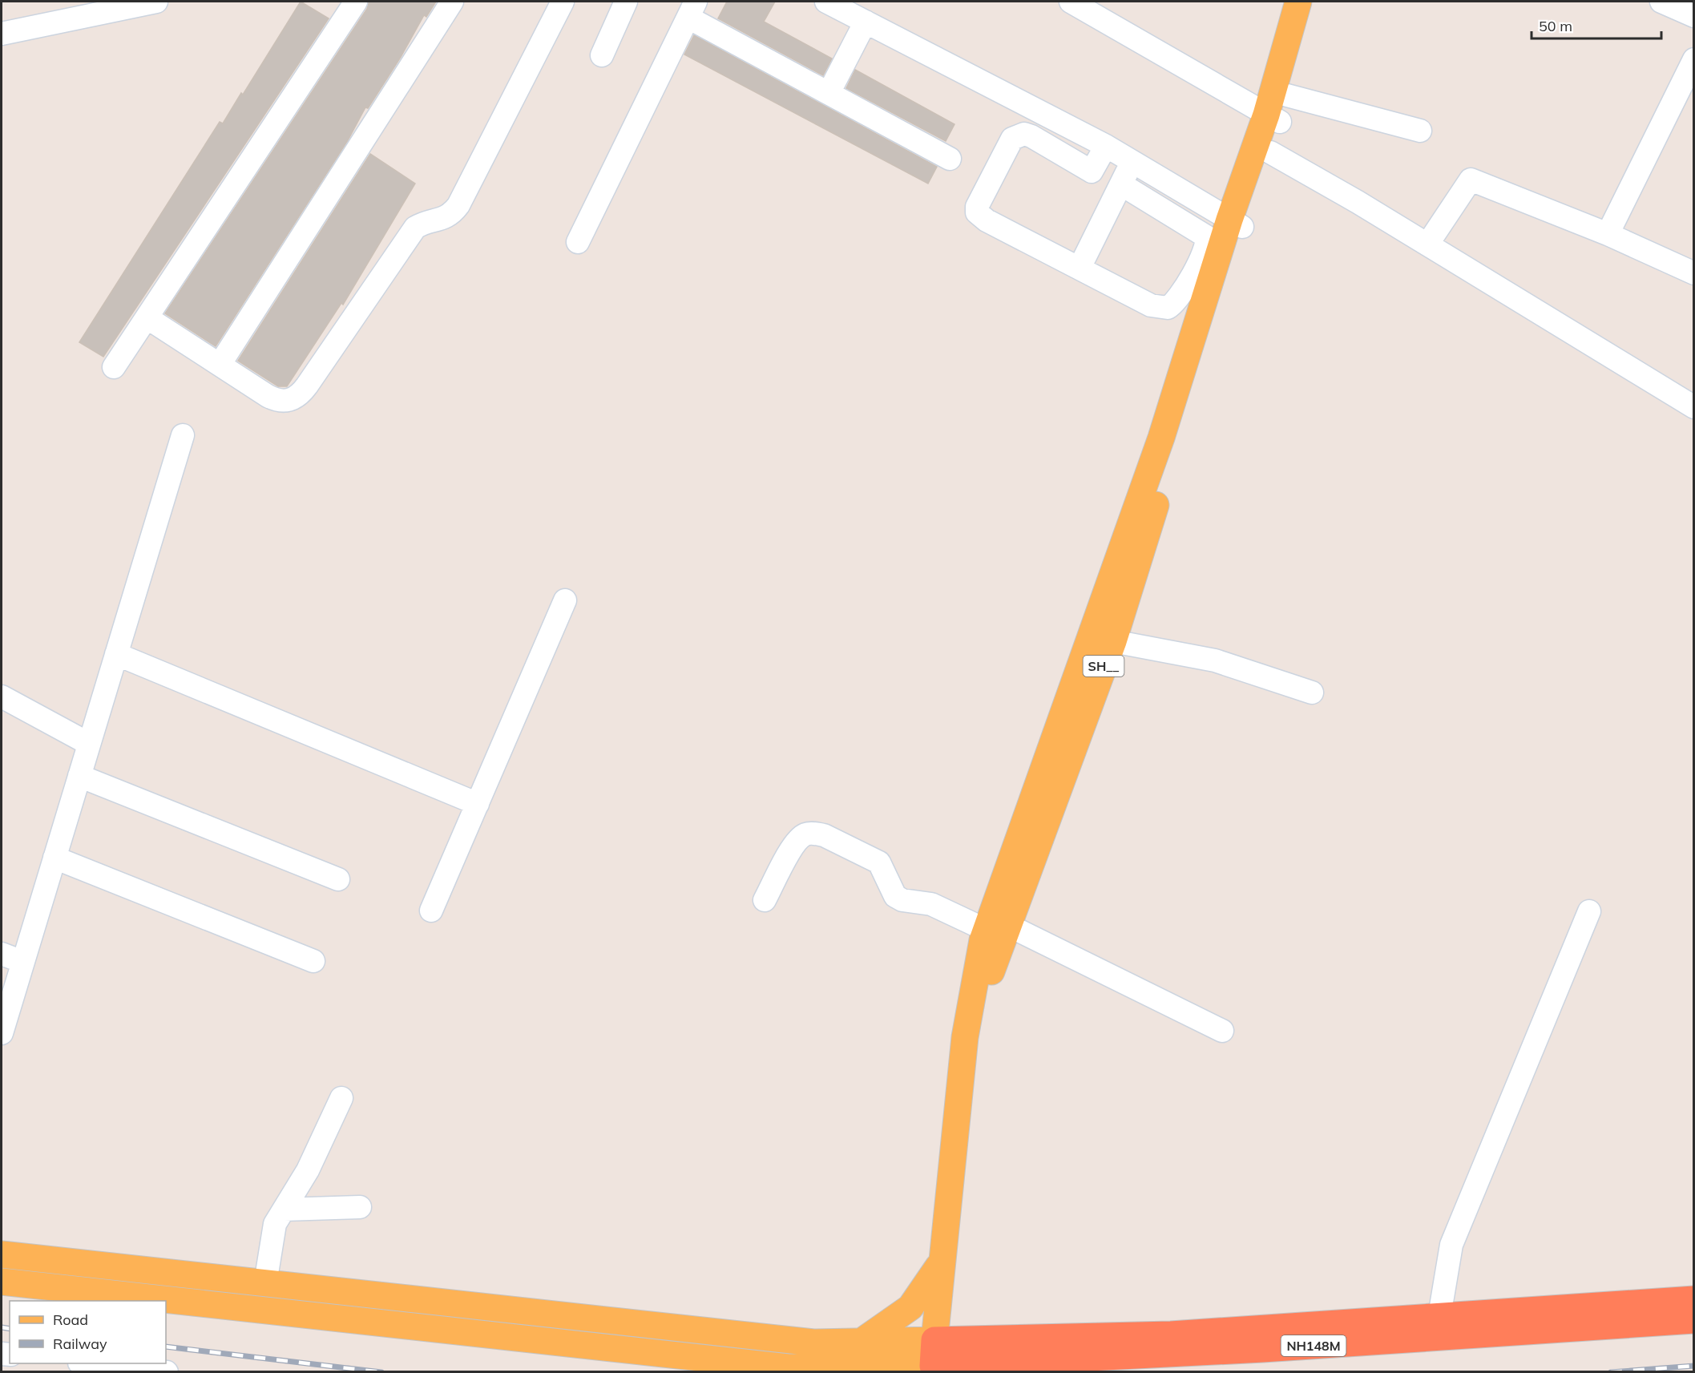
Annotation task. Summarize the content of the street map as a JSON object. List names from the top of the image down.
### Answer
{
  "streets": {
    "highway": ["NH148M"],
    "main road": ["SH__"]
  },
  "crossings": [
    ["SH__", "NH148M"]
  ],
  "legend": ["Road", "Railway"],
  "scale_bar": "50 m"
}
